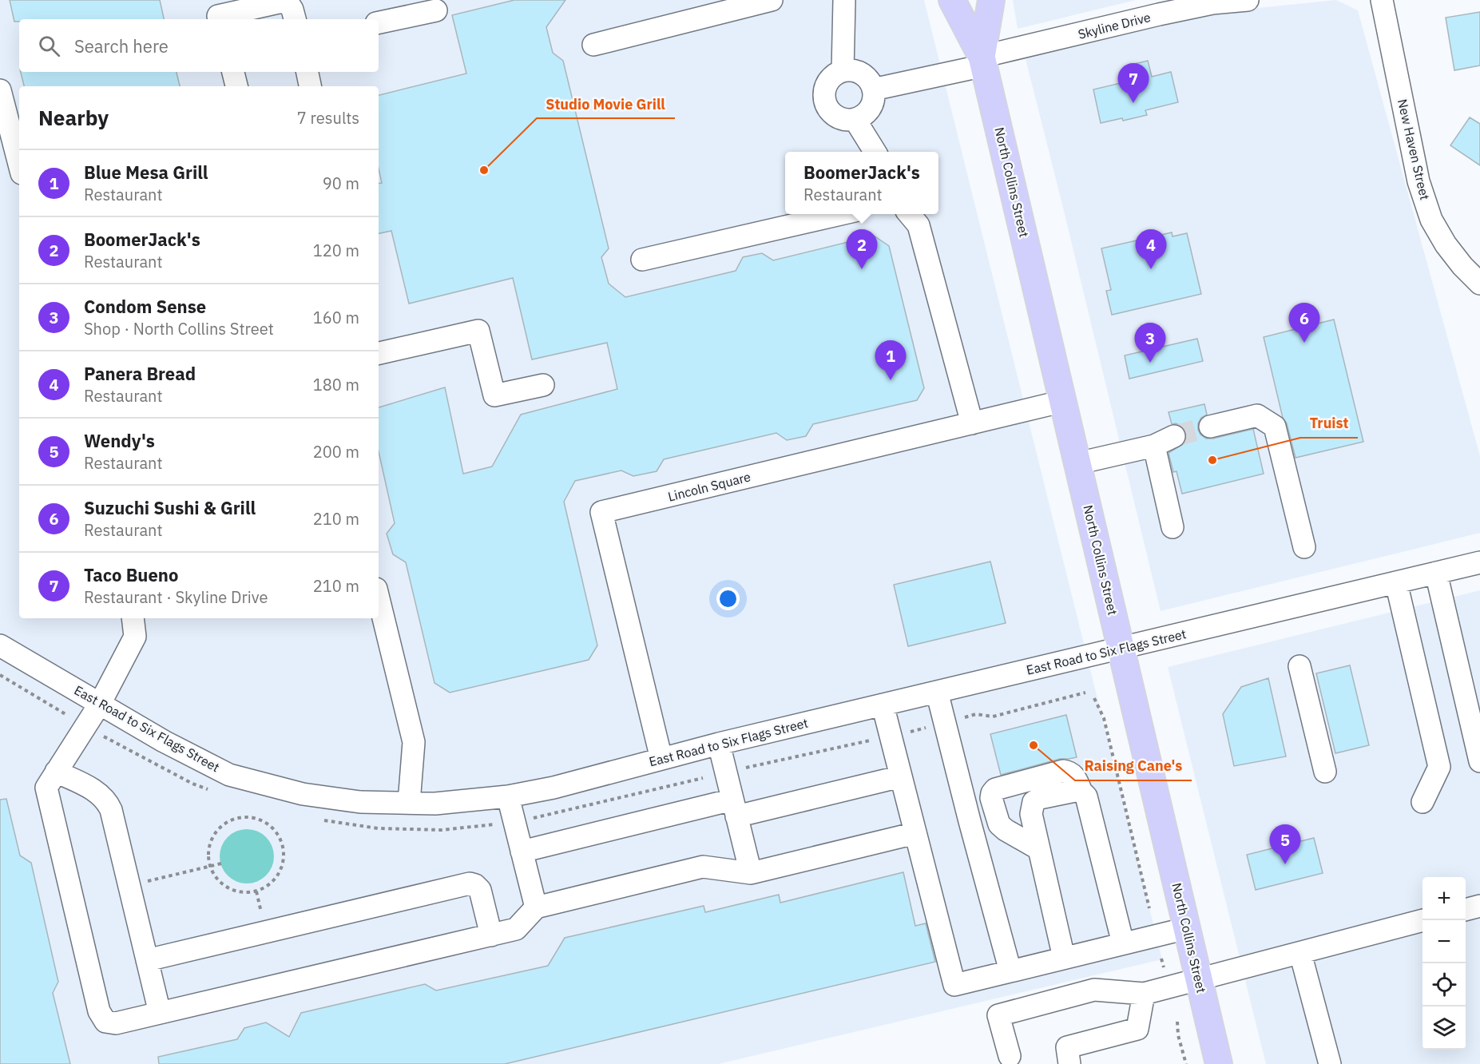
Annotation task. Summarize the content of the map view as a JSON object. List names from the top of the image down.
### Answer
{
  "streets": {
    "main road": ["North Collins Street"],
    "street": [
      "Skyline Drive",
      "New Haven Street",
      "Lincoln Square",
      "East Road to Six Flags Street"
    ]
  },
  "crossings": [
    ["Skyline Drive", "North Collins Street"],
    ["North Collins Street", "Lincoln Square"],
    ["North Collins Street", "East Road to Six Flags Street"],
    ["Lincoln Square", "East Road to Six Flags Street"]
  ],
  "places": ["Studio Movie Grill", "Truist", "Raising Cane's"],
  "page": {
    "search": "Search here",
    "pins": [
      "7",
      "2",
      "4",
      "6",
      "3",
      "1",
      "5"
    ],
    "heading": ["Nearby", "7 results"],
    "list": [
      {
        "mark": "1",
        "name": "Blue Mesa Grill",
        "note": "Restaurant",
        "value": "90 m"
      },
      {
        "mark": "2",
        "name": "BoomerJack's",
        "note": "Restaurant",
        "value": "120 m"
      },
      {
        "mark": "3",
        "name": "Condom Sense",
        "note": "Shop · North Collins Street",
        "value": "160 m"
      },
      {
        "mark": "4",
        "name": "Panera Bread",
        "note": "Restaurant",
        "value": "180 m"
      },
      {
        "mark": "5",
        "name": "Wendy's",
        "note": "Restaurant",
        "value": "200 m"
      },
      {
        "mark": "6",
        "name": "Suzuchi Sushi & Grill",
        "note": "Restaurant",
        "value": "210 m"
      },
      {
        "mark": "7",
        "name": "Taco Bueno",
        "note": "Restaurant · Skyline Drive",
        "value": "210 m"
      }
    ],
    "popup": ["BoomerJack's", "Restaurant"],
    "map_buttons": ["+", "−"]
  }
}
